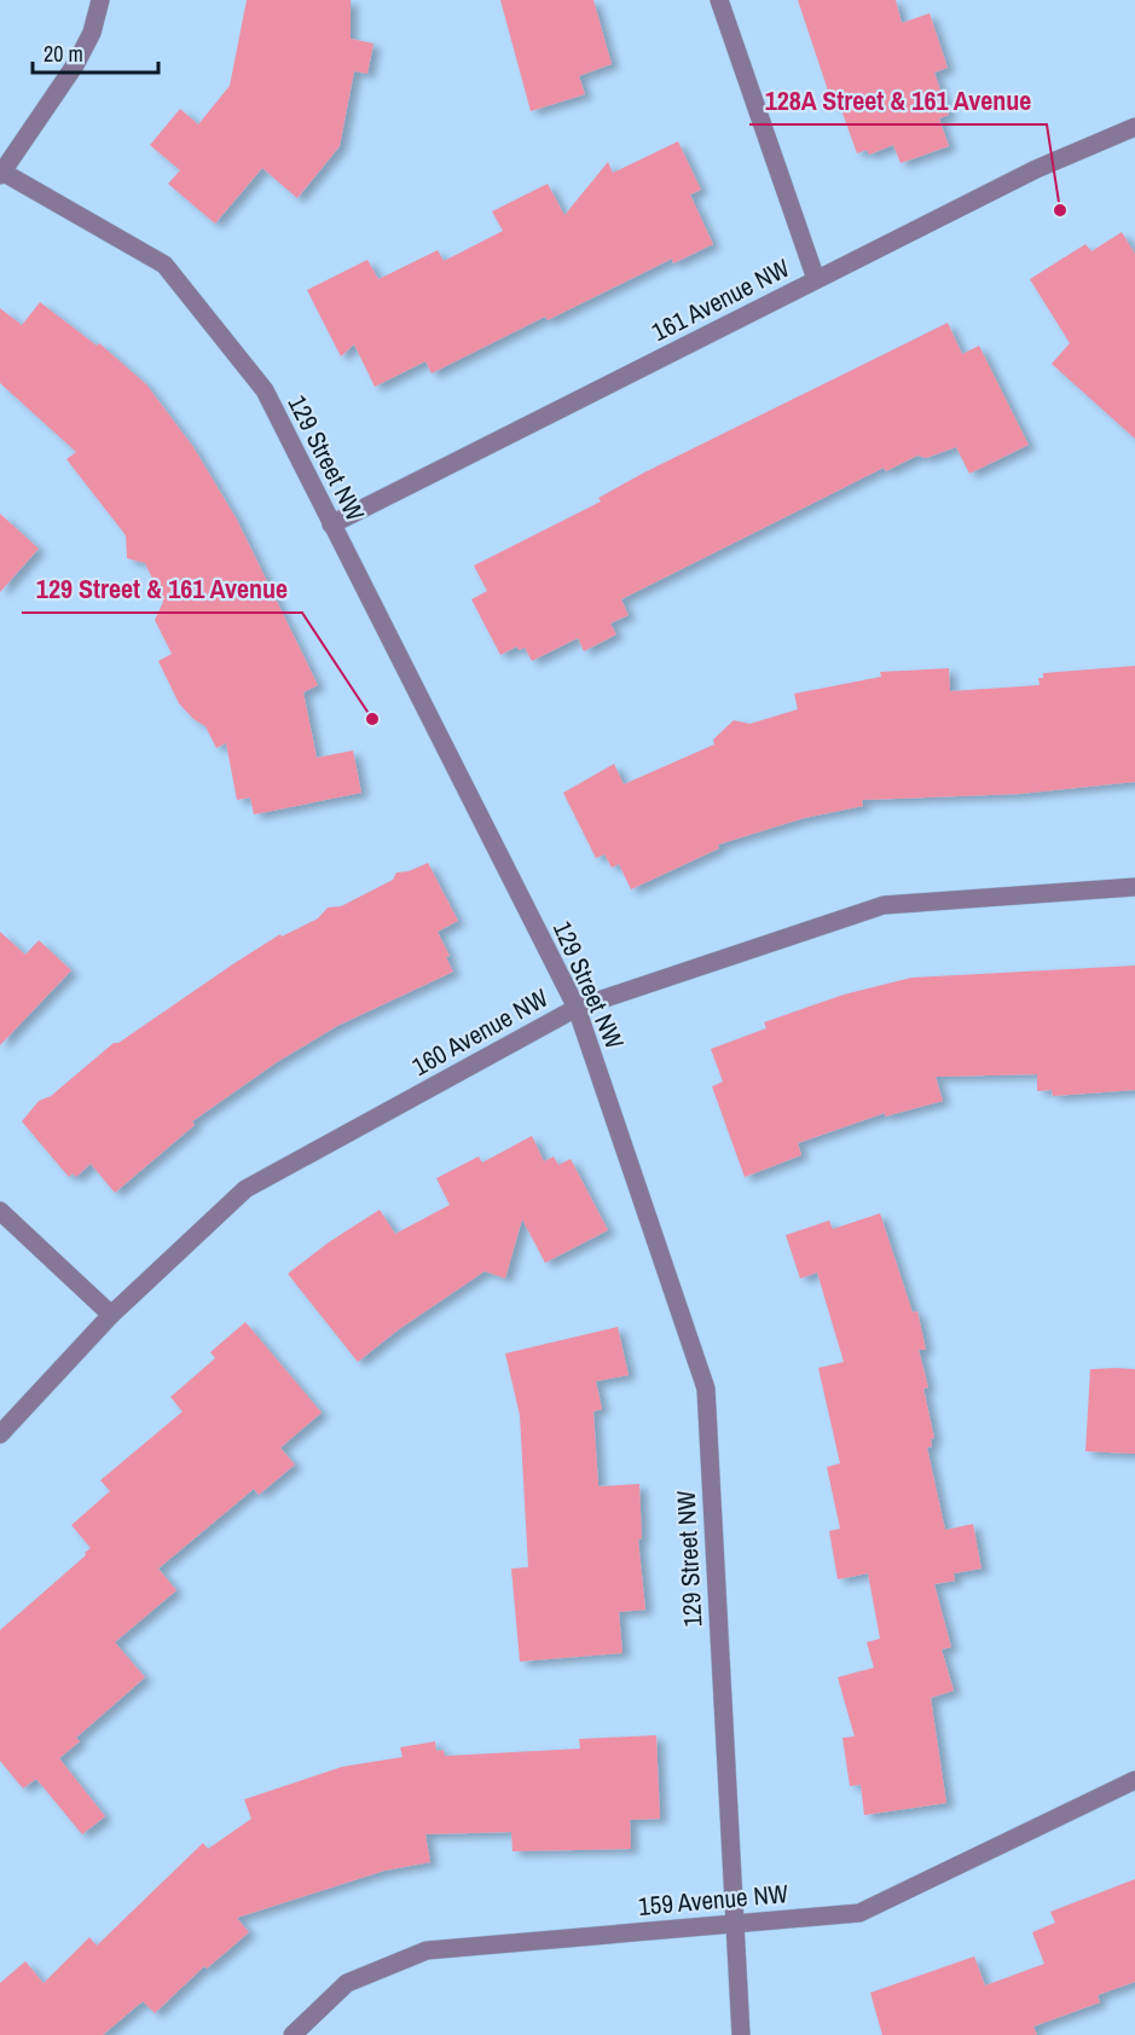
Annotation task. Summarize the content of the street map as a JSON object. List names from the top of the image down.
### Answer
{
  "streets": {
    "street": [
      "161 Avenue NW",
      "129 Street NW",
      "160 Avenue NW",
      "159 Avenue NW"
    ]
  },
  "crossings": [
    ["161 Avenue NW", "129 Street NW"],
    ["129 Street NW", "160 Avenue NW"],
    ["129 Street NW", "159 Avenue NW"]
  ],
  "places": ["128A Street & 161 Avenue", "129 Street & 161 Avenue"],
  "scale_bar": "20 m"
}
